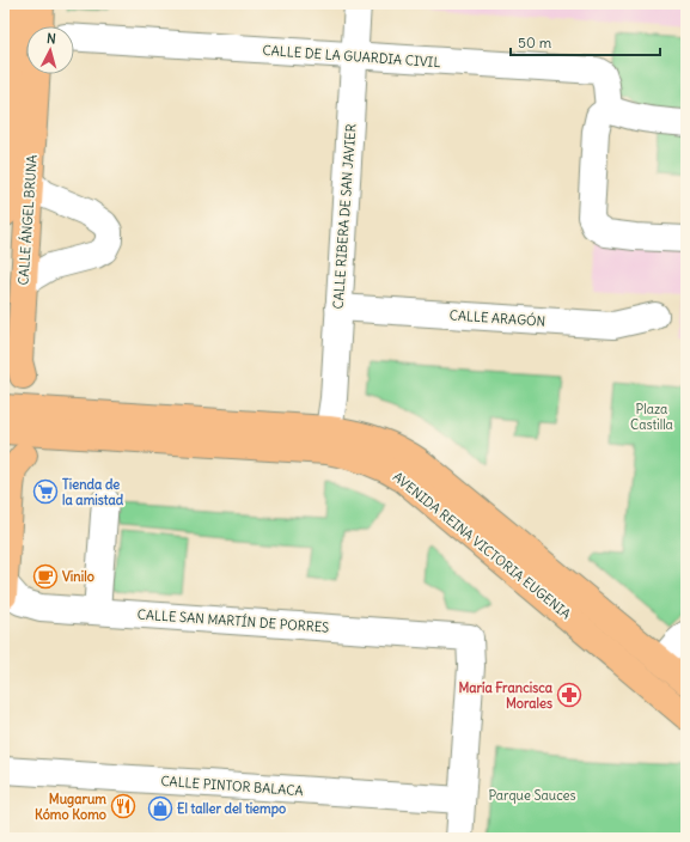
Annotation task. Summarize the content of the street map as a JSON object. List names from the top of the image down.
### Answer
{
  "streets": {
    "main road": ["CALLE ÁNGEL BRUNA", "AVENIDA REINA VICTORIA EUGENIA"],
    "street": [
      "CALLE DE LA GUARDIA CIVIL",
      "CALLE RIBERA DE SAN JAVIER",
      "CALLE ARAGÓN",
      "CALLE SAN MARTÍN DE PORRES",
      "CALLE PINTOR BALACA"
    ]
  },
  "crossings": [
    ["CALLE DE LA GUARDIA CIVIL", "CALLE RIBERA DE SAN JAVIER"],
    ["CALLE RIBERA DE SAN JAVIER", "CALLE ARAGÓN"],
    ["CALLE RIBERA DE SAN JAVIER", "AVENIDA REINA VICTORIA EUGENIA"],
    ["CALLE ÁNGEL BRUNA", "AVENIDA REINA VICTORIA EUGENIA"],
    ["CALLE SAN MARTÍN DE PORRES", "CALLE PINTOR BALACA"]
  ],
  "parks": ["Plaza Castilla", "Parque Sauces"],
  "places": {
    "supermarket": ["Tienda de la amistad"],
    "cafe": ["Vinilo"],
    "pharmacy": ["María Francisca Morales"],
    "restaurant": ["Mugarum Kómo Komo"],
    "shop": ["El taller del tiempo"]
  },
  "scale_bar": "50 m",
  "north": "top"
}
